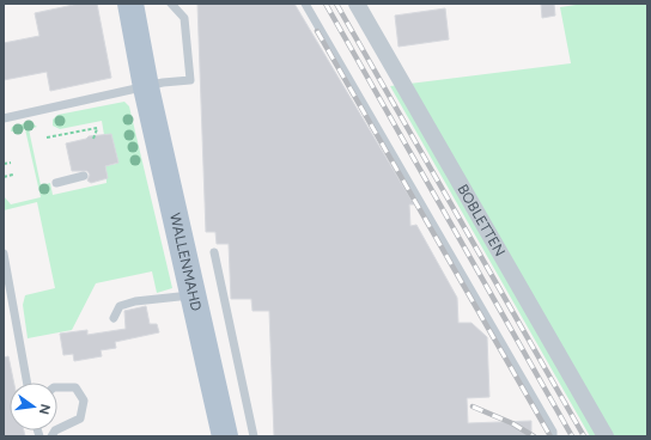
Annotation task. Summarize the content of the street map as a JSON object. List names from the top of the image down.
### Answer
{
  "streets": {
    "main road": ["WALLENMAHD"],
    "street": ["BOBLETTEN"]
  },
  "north": "right"
}
